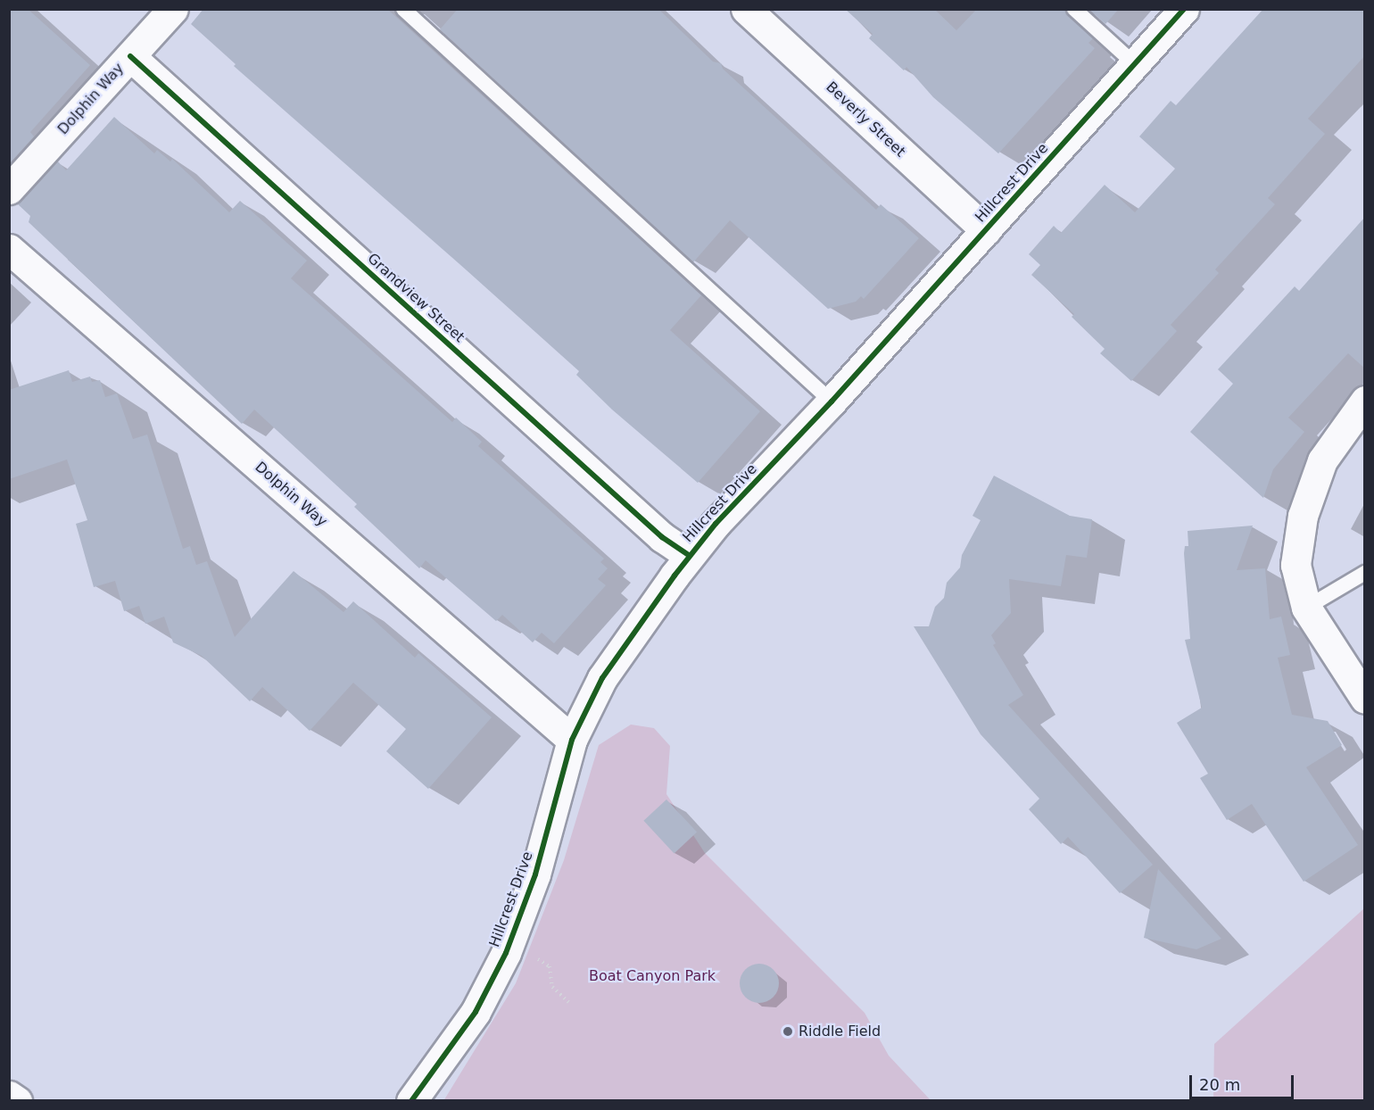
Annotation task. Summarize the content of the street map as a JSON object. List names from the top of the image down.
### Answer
{
  "streets": {
    "street": [
      "Dolphin Way",
      "Beverly Street",
      "Hillcrest Drive",
      "Grandview Street"
    ]
  },
  "crossings": [
    ["Dolphin Way", "Hillcrest Drive"],
    ["Dolphin Way", "Grandview Street"],
    ["Beverly Street", "Hillcrest Drive"],
    ["Hillcrest Drive", "Grandview Street"]
  ],
  "parks": ["Boat Canyon Park"],
  "places": ["Riddle Field"],
  "scale_bar": "20 m"
}
